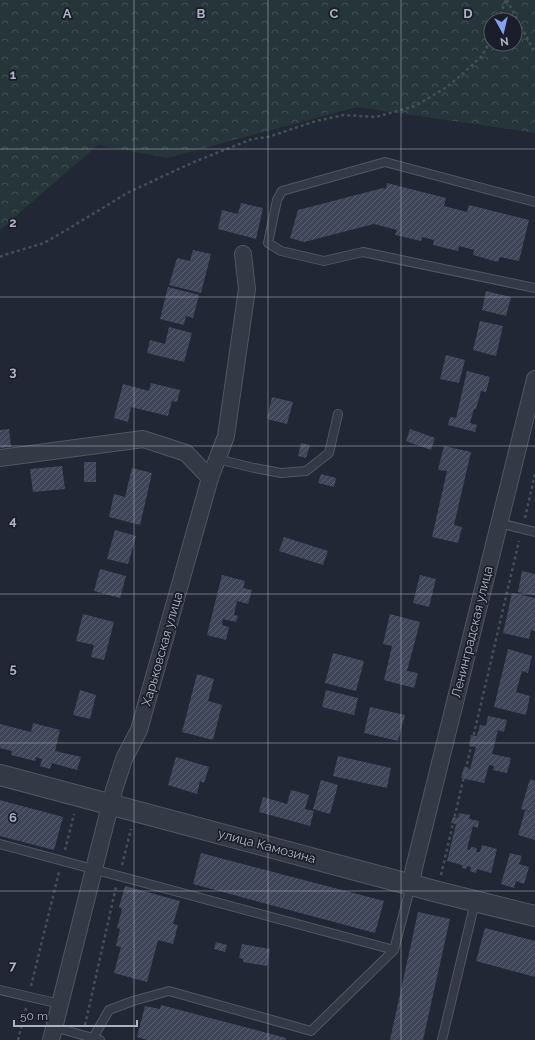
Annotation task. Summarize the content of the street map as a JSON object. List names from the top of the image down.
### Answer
{
  "streets": {
    "street": ["Ленинградская улица", "Харьковская улица", "улица Камозина"]
  },
  "crossings": [
    ["Ленинградская улица", "улица Камозина"],
    ["Харьковская улица", "улица Камозина"]
  ],
  "scale_bar": "50 m",
  "north": "bottom",
  "grid": {
    "columns": [
      "A",
      "B",
      "C",
      "D"
    ],
    "rows": [
      "1",
      "2",
      "3",
      "4",
      "5",
      "6",
      "7"
    ]
  }
}
